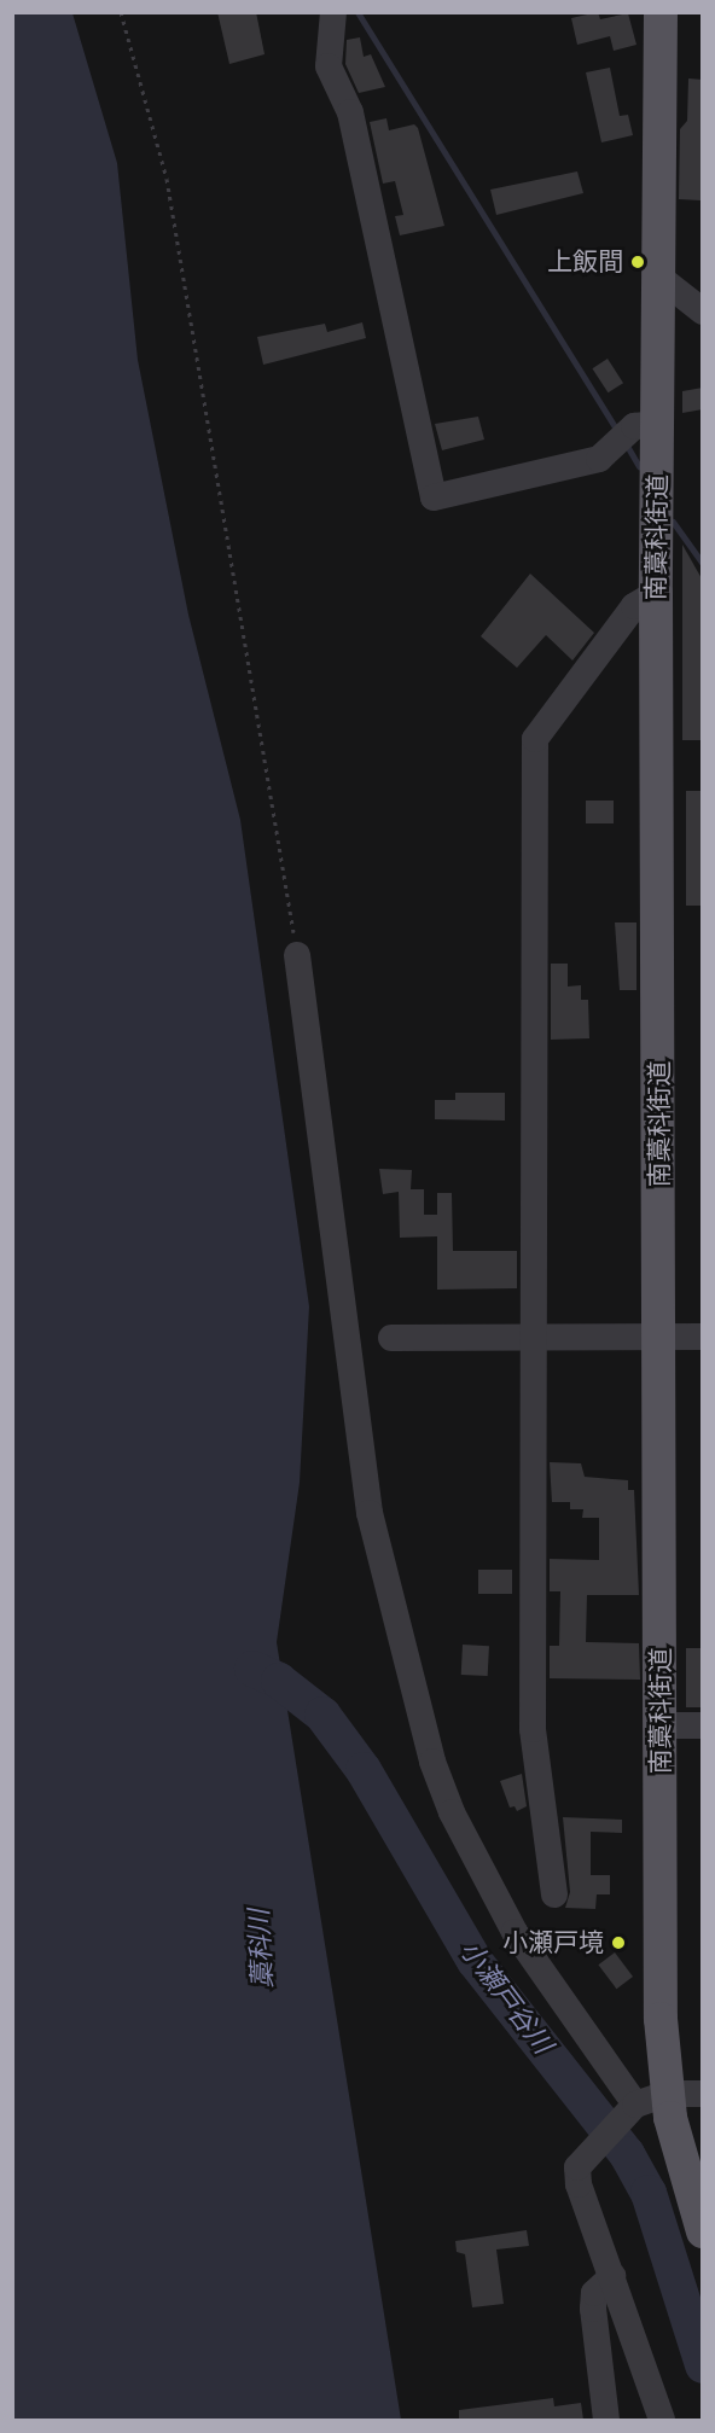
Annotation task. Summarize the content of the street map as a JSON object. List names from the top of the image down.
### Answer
{
  "streets": {
    "main road": ["南藁科街道"]
  },
  "water": ["藁科川", "小瀬戸谷川"],
  "places": ["上飯間", "小瀬戸境"]
}
